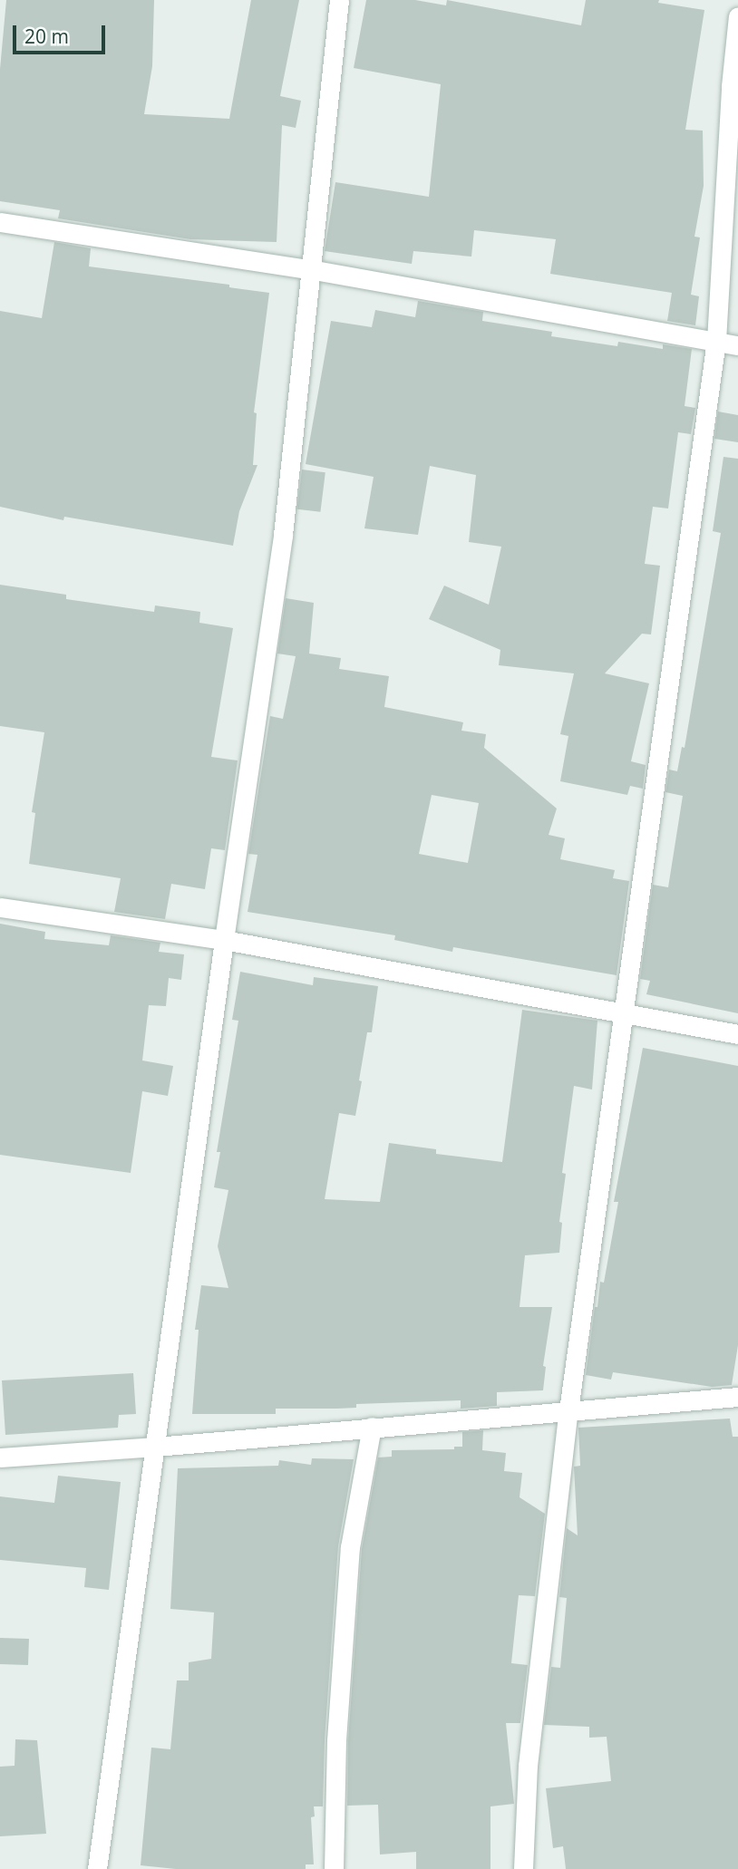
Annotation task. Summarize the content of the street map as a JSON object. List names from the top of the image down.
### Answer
{
  "scale_bar": "20 m"
}
